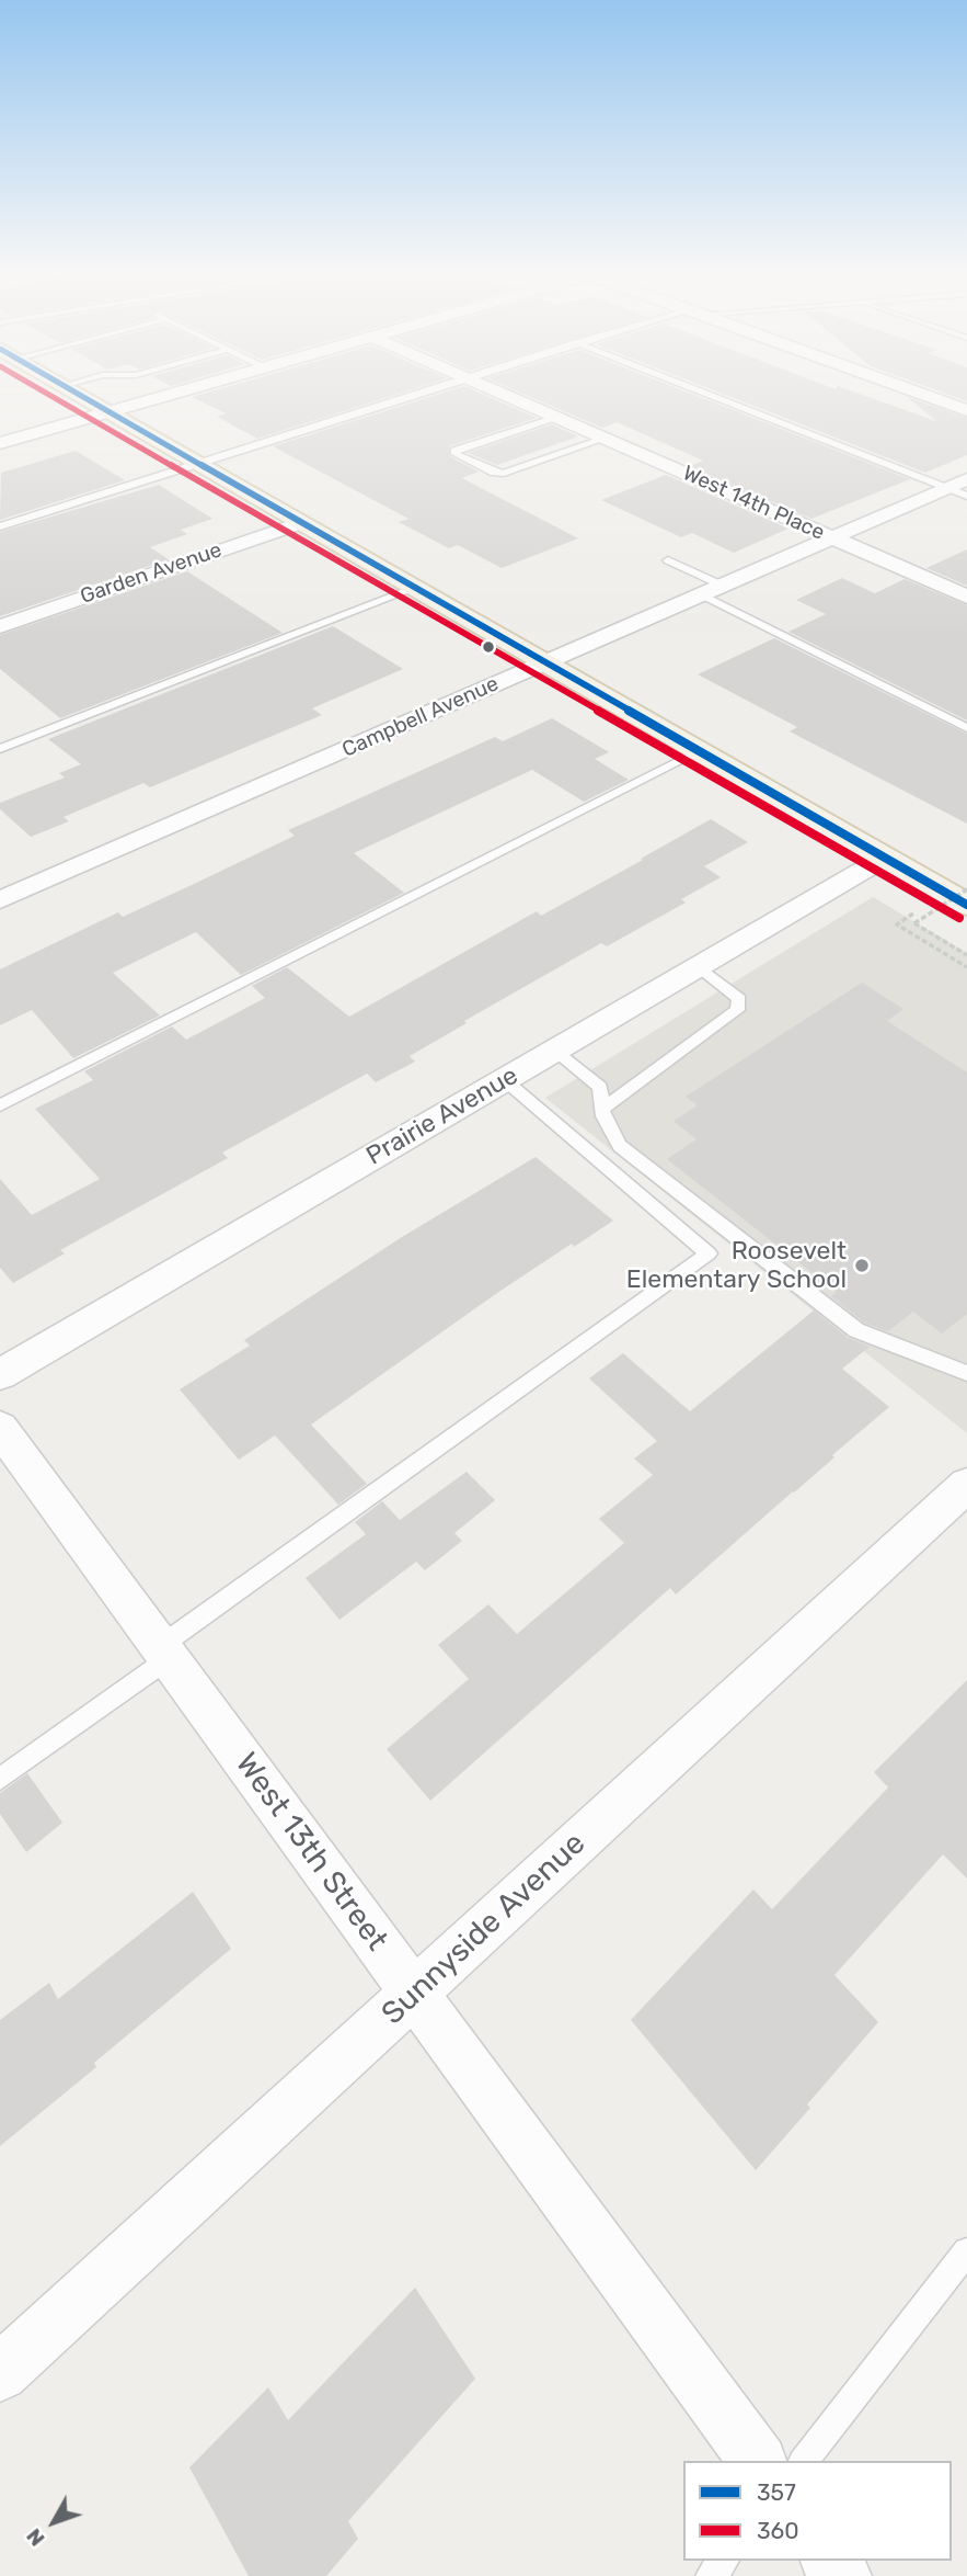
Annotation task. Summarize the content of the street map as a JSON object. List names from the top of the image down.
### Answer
{
  "streets": {
    "street": [
      "West 14th Place",
      "Garden Avenue",
      "Campbell Avenue",
      "Prairie Avenue",
      "West 13th Street",
      "Sunnyside Avenue"
    ]
  },
  "crossings": [
    ["West 14th Place", "Campbell Avenue"],
    ["West 13th Street", "Sunnyside Avenue"]
  ],
  "places": ["Roosevelt Elementary School"],
  "lines": ["transit line 357", "transit line 360"],
  "legend": ["357", "360"],
  "north": "bottom left"
}
